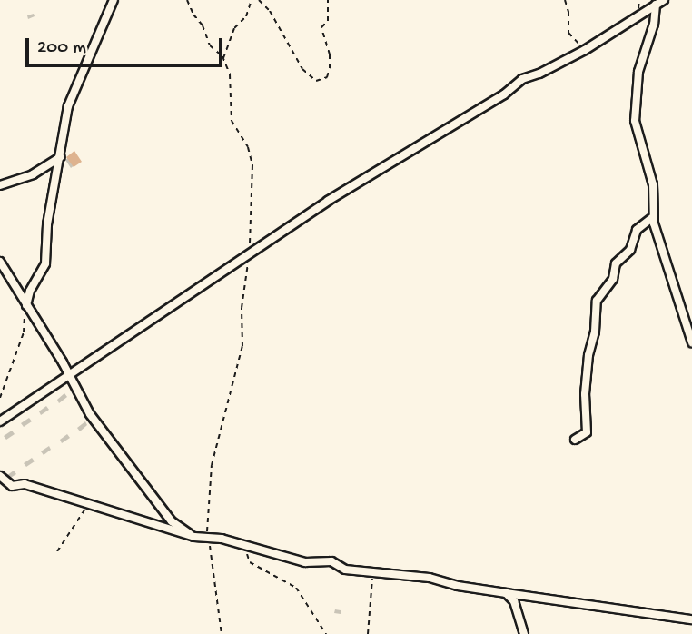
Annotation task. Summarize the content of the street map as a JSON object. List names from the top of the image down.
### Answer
{
  "scale_bar": "200 m"
}
